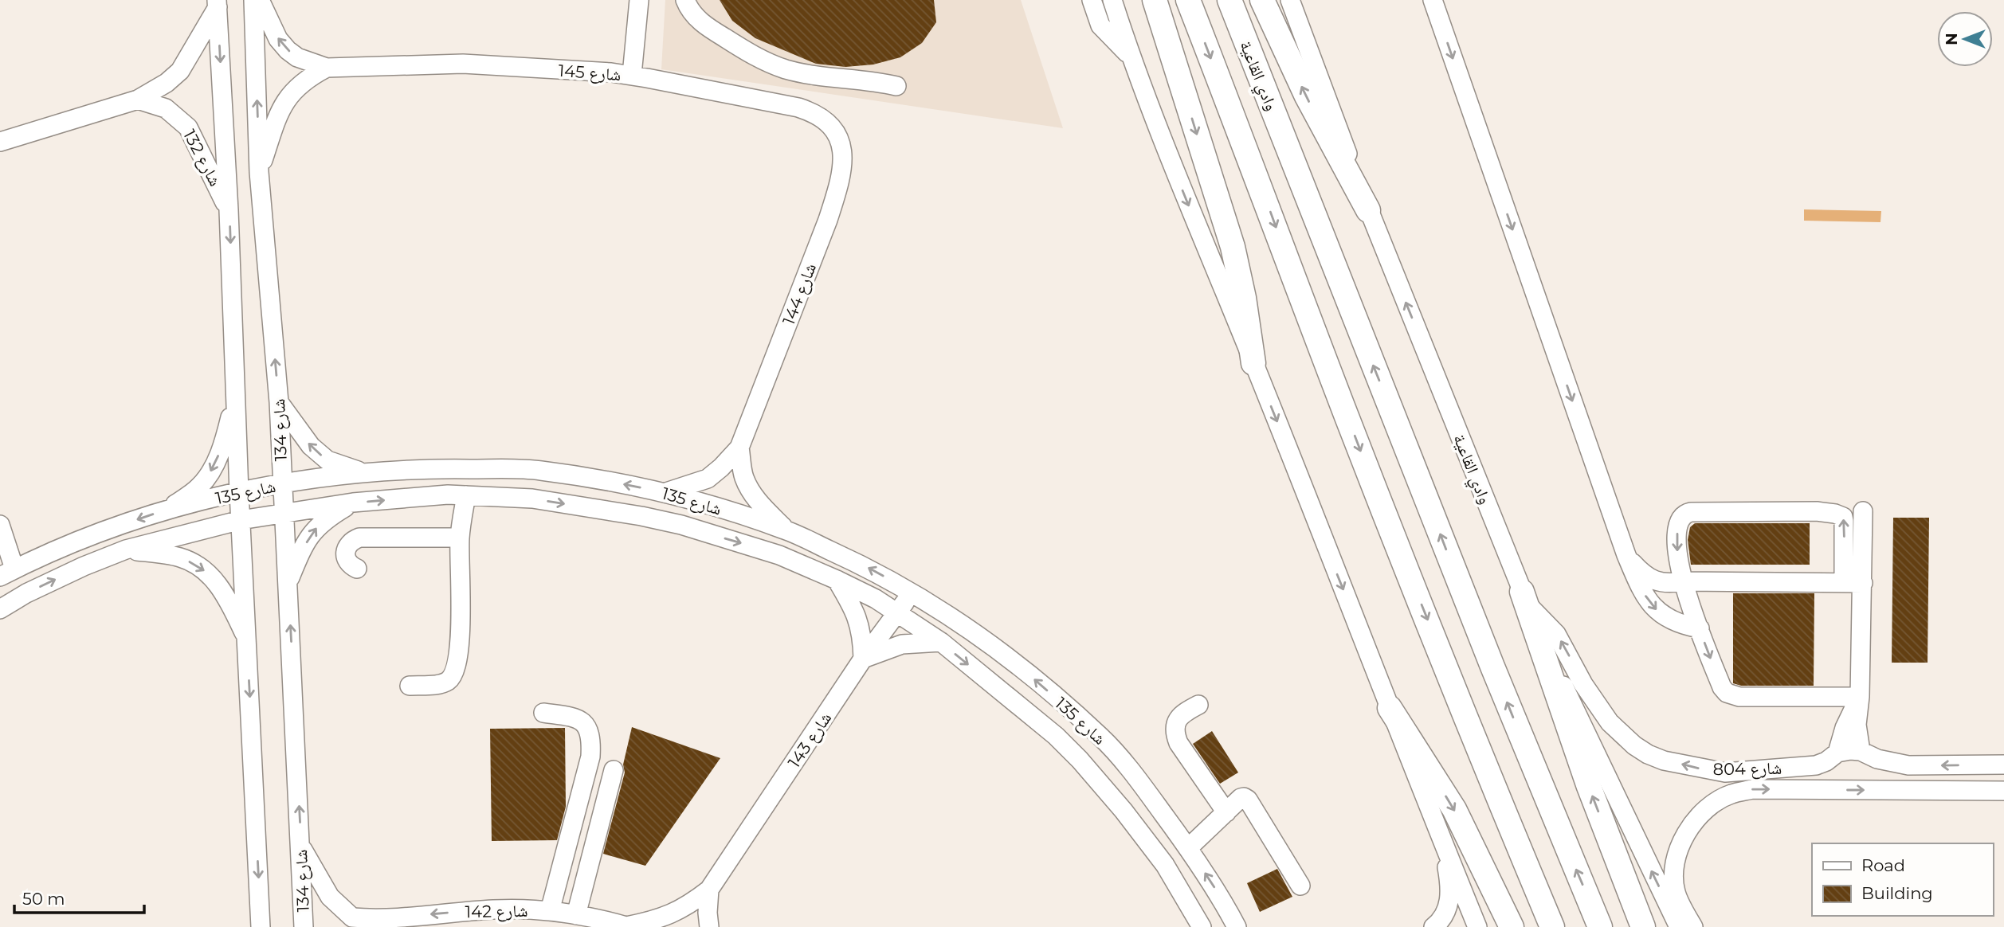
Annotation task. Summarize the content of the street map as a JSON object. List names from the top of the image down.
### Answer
{
  "streets": {
    "main road": ["وادي القاعية"],
    "street": [
      "شارع 145",
      "شارع 132",
      "شارع 144",
      "شارع 134",
      "شارع 135",
      "شارع 143",
      "شارع 804",
      "شارع 142"
    ]
  },
  "crossings": [
    ["شارع 145", "شارع 144"],
    ["شارع 145", "شارع 134"],
    ["وادي القاعية", "شارع 804"],
    ["شارع 144", "شارع 135"],
    ["شارع 134", "شارع 135"],
    ["شارع 134", "شارع 142"],
    ["شارع 135", "شارع 143"],
    ["شارع 143", "شارع 142"]
  ],
  "one_way": ["شارع 142"],
  "legend": ["Road", "Building"],
  "scale_bar": "50 m",
  "north": "left"
}
